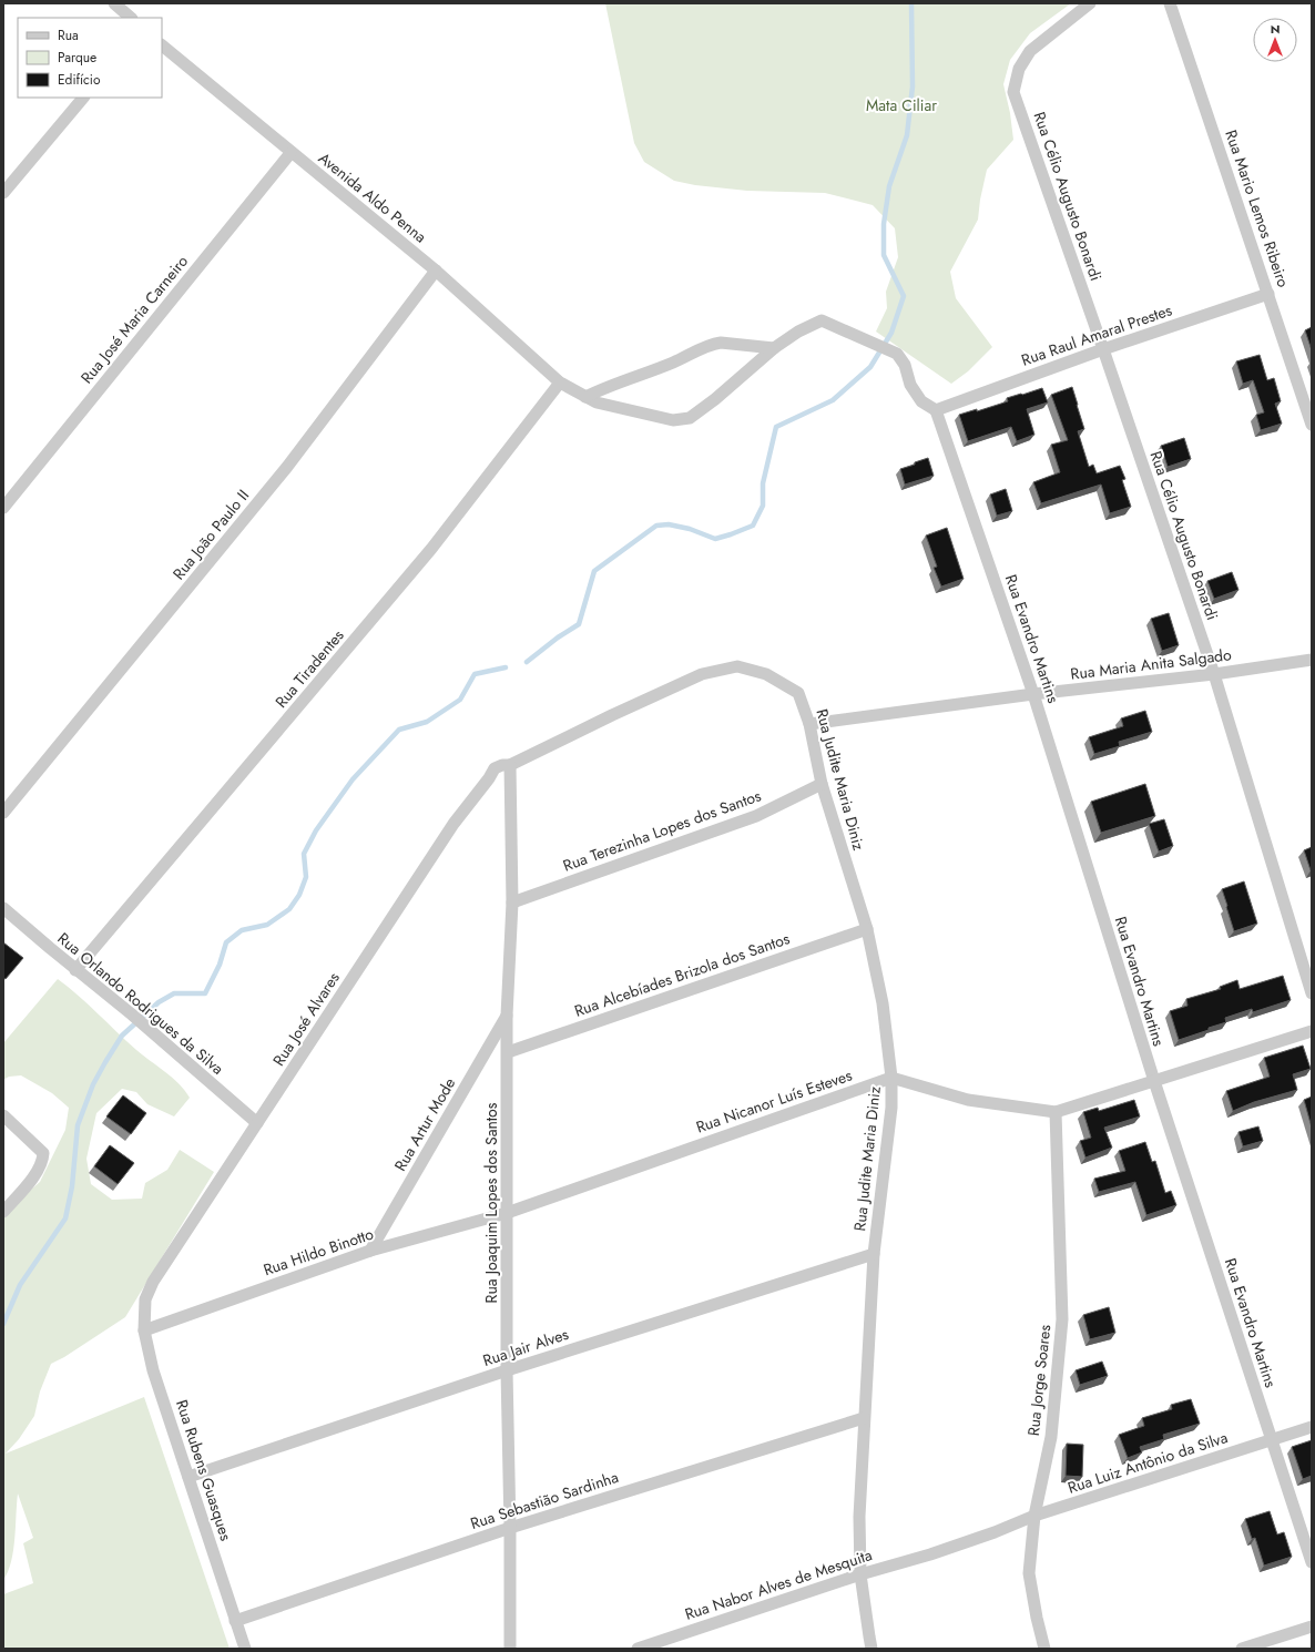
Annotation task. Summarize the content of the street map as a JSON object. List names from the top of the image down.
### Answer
{
  "streets": {
    "street": [
      "Rua Célio Augusto Bonardi",
      "Avenida Aldo Penna",
      "Rua Mario Lemos Ribeiro",
      "Rua José Maria Carneiro",
      "Rua Raul Amaral Prestes",
      "Rua João Paulo II",
      "Rua Evandro Martins",
      "Rua Maria Anita Salgado",
      "Rua Tiradentes",
      "Rua Judite Maria Diniz",
      "Rua Terezinha Lopes dos Santos",
      "Rua Alcebíades Brizola dos Santos",
      "Rua Orlando Rodrigues da Silva",
      "Rua José Alvares",
      "Rua Nicanor Luís Esteves",
      "Rua Artur Mode",
      "Rua Joaquim Lopes dos Santos",
      "Rua Hildo Binotto",
      "Rua Jair Alves",
      "Rua Jorge Soares",
      "Rua Luiz Antônio da Silva",
      "Rua Rubens Guasques",
      "Rua Sebastião Sardinha",
      "Rua Nabor Alves de Mesquita"
    ]
  },
  "crossings": [
    ["Rua Célio Augusto Bonardi", "Rua Raul Amaral Prestes"],
    ["Rua Célio Augusto Bonardi", "Rua Maria Anita Salgado"],
    ["Avenida Aldo Penna", "Rua José Maria Carneiro"],
    ["Avenida Aldo Penna", "Rua Raul Amaral Prestes"],
    ["Avenida Aldo Penna", "Rua João Paulo II"],
    ["Avenida Aldo Penna", "Rua Evandro Martins"],
    ["Avenida Aldo Penna", "Rua Tiradentes"],
    ["Rua Mario Lemos Ribeiro", "Rua Raul Amaral Prestes"],
    ["Rua Raul Amaral Prestes", "Rua Evandro Martins"],
    ["Rua Evandro Martins", "Rua Maria Anita Salgado"],
    ["Rua Evandro Martins", "Rua Luiz Antônio da Silva"],
    ["Rua Maria Anita Salgado", "Rua Judite Maria Diniz"],
    ["Rua Tiradentes", "Rua Orlando Rodrigues da Silva"],
    ["Rua Judite Maria Diniz", "Rua Terezinha Lopes dos Santos"],
    ["Rua Judite Maria Diniz", "Rua Alcebíades Brizola dos Santos"],
    ["Rua Judite Maria Diniz", "Rua José Alvares"],
    ["Rua Judite Maria Diniz", "Rua Nicanor Luís Esteves"],
    ["Rua Judite Maria Diniz", "Rua Joaquim Lopes dos Santos"],
    ["Rua Judite Maria Diniz", "Rua Jair Alves"],
    ["Rua Judite Maria Diniz", "Rua Sebastião Sardinha"],
    ["Rua Judite Maria Diniz", "Rua Nabor Alves de Mesquita"],
    ["Rua Terezinha Lopes dos Santos", "Rua Joaquim Lopes dos Santos"],
    ["Rua Alcebíades Brizola dos Santos", "Rua Joaquim Lopes dos Santos"],
    ["Rua Orlando Rodrigues da Silva", "Rua José Alvares"],
    ["Rua José Alvares", "Rua Joaquim Lopes dos Santos"],
    ["Rua José Alvares", "Rua Rubens Guasques"],
    ["Rua Nicanor Luís Esteves", "Rua Joaquim Lopes dos Santos"],
    ["Rua Nicanor Luís Esteves", "Rua Hildo Binotto"],
    ["Rua Artur Mode", "Rua Joaquim Lopes dos Santos"],
    ["Rua Artur Mode", "Rua Hildo Binotto"],
    ["Rua Joaquim Lopes dos Santos", "Rua Hildo Binotto"],
    ["Rua Joaquim Lopes dos Santos", "Rua Jair Alves"],
    ["Rua Joaquim Lopes dos Santos", "Rua Sebastião Sardinha"],
    ["Rua Hildo Binotto", "Rua Rubens Guasques"],
    ["Rua Jair Alves", "Rua Rubens Guasques"],
    ["Rua Jorge Soares", "Rua Luiz Antônio da Silva"],
    ["Rua Luiz Antônio da Silva", "Rua Nabor Alves de Mesquita"],
    ["Rua Rubens Guasques", "Rua Sebastião Sardinha"]
  ],
  "parks": ["Mata Ciliar"],
  "legend": ["Rua", "Parque", "Edifício"],
  "north": "top"
}
